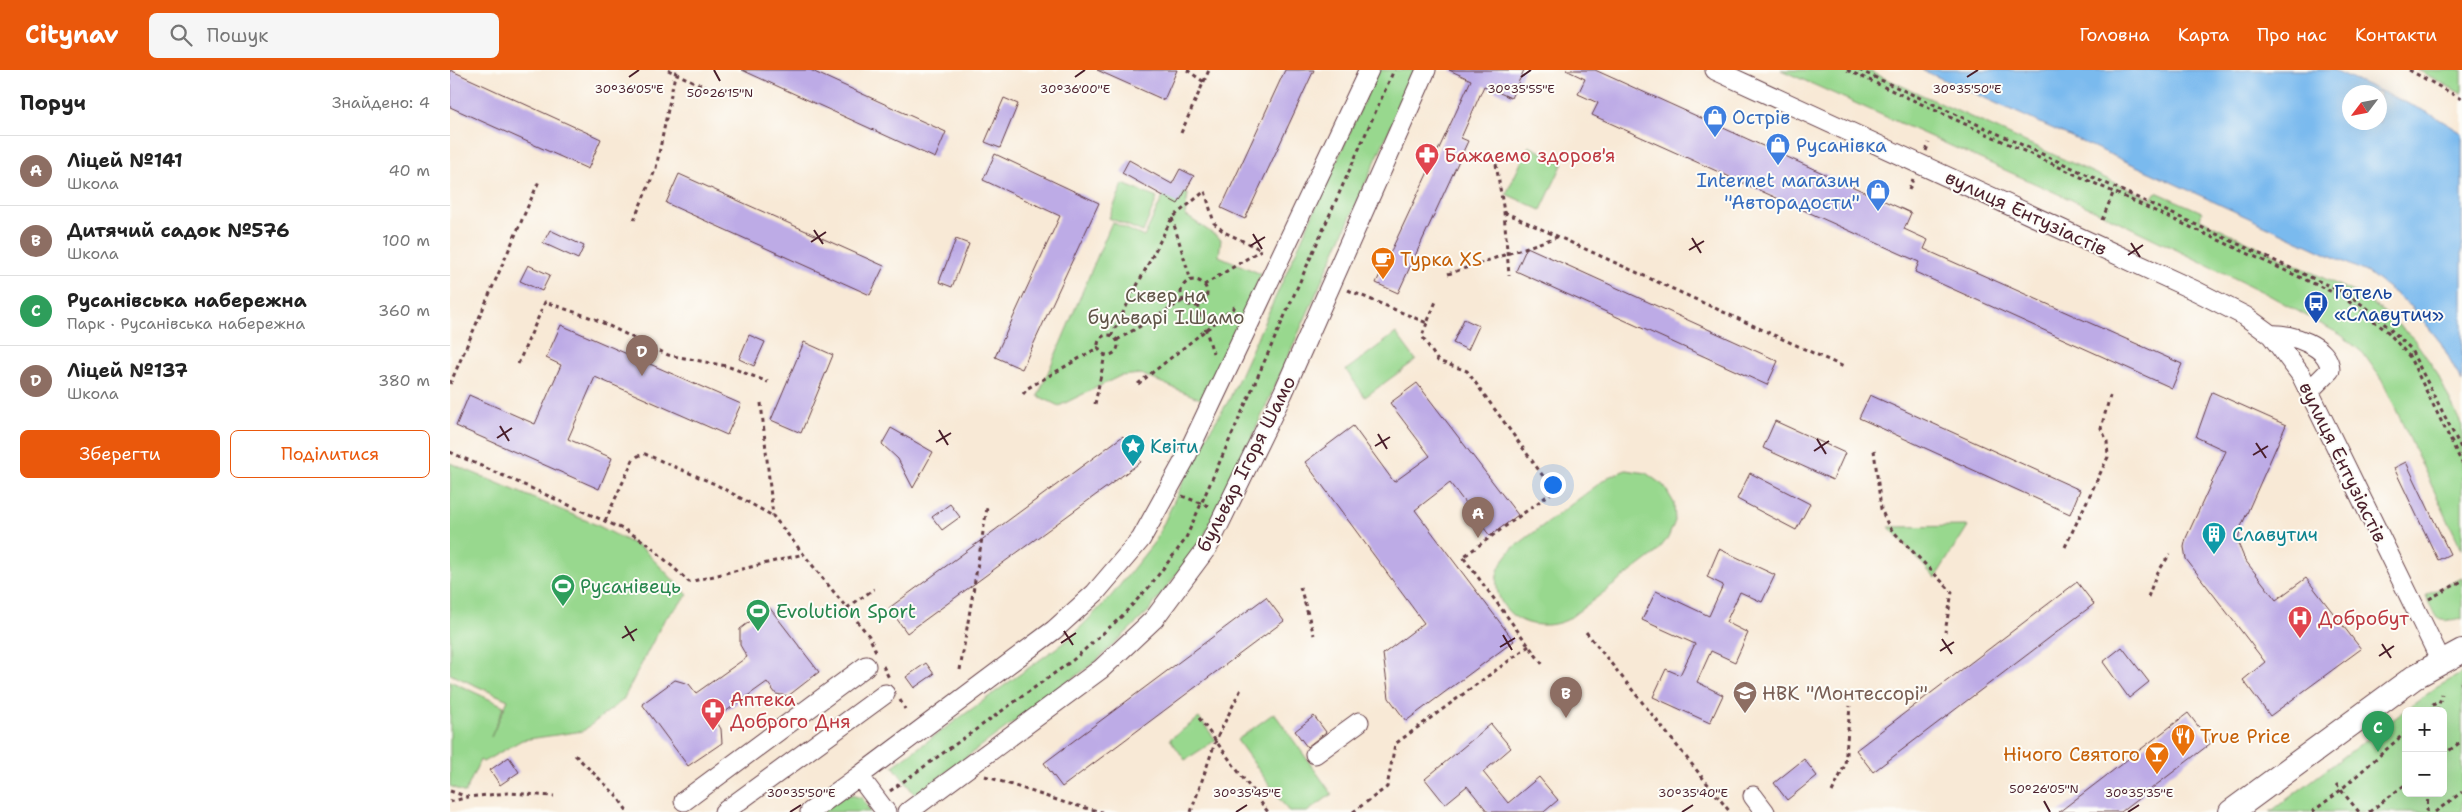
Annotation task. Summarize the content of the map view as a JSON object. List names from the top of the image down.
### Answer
{
  "streets": {
    "street": ["вулиця Ентузіастів", "бульвар Ігоря Шамо"]
  },
  "parks": ["Сквер на бульварі І.Шамо"],
  "places": {
    "shop": ["Острів", "Русанівка", "Internet магазин \"Авторадости\""],
    "pharmacy": ["Бажаемо здоров'я", "Аптека Доброго Дня"],
    "cafe": ["Турка XS"],
    "bus stop": ["Готель «Славутич»"],
    "place": ["Квіти"],
    "building": ["Славутич"],
    "sports": ["Русанівець", "Evolution Sport"],
    "hospital": ["Добробут"],
    "school or university": ["НВК \"Монтессорі\""],
    "restaurant": ["True Price"],
    "bar": ["Нічого Святого"]
  },
  "north": "bottom left",
  "page": {
    "header": "Citynav",
    "search": "Пошук",
    "nav": [
      "Головна",
      "Карта",
      "Про нас",
      "Контакти"
    ],
    "heading": ["Поруч", "Знайдено: 4"],
    "list": [
      {
        "mark": "A",
        "name": "Ліцей №141",
        "note": "Школа",
        "value": "40 m"
      },
      {
        "mark": "B",
        "name": "Дитячий садок №576",
        "note": "Школа",
        "value": "100 m"
      },
      {
        "mark": "C",
        "name": "Русанівська набережна",
        "note": "Парк · Русанівська набережна",
        "value": "360 m"
      },
      {
        "mark": "D",
        "name": "Ліцей №137",
        "note": "Школа",
        "value": "380 m"
      }
    ],
    "pins": [
      "D",
      "A",
      "B",
      "C"
    ],
    "buttons": ["Зберегти", "Поділитися"],
    "map_buttons": ["+", "−"]
  },
  "coordinates": [
    "30°36'00\"E",
    "30°36'05\"E",
    "30°35'55\"E",
    "30°35'50\"E",
    "50°26'15\"N",
    "50°26'05\"N",
    "30°35'45\"E",
    "30°35'40\"E",
    "30°35'35\"E"
  ]
}
